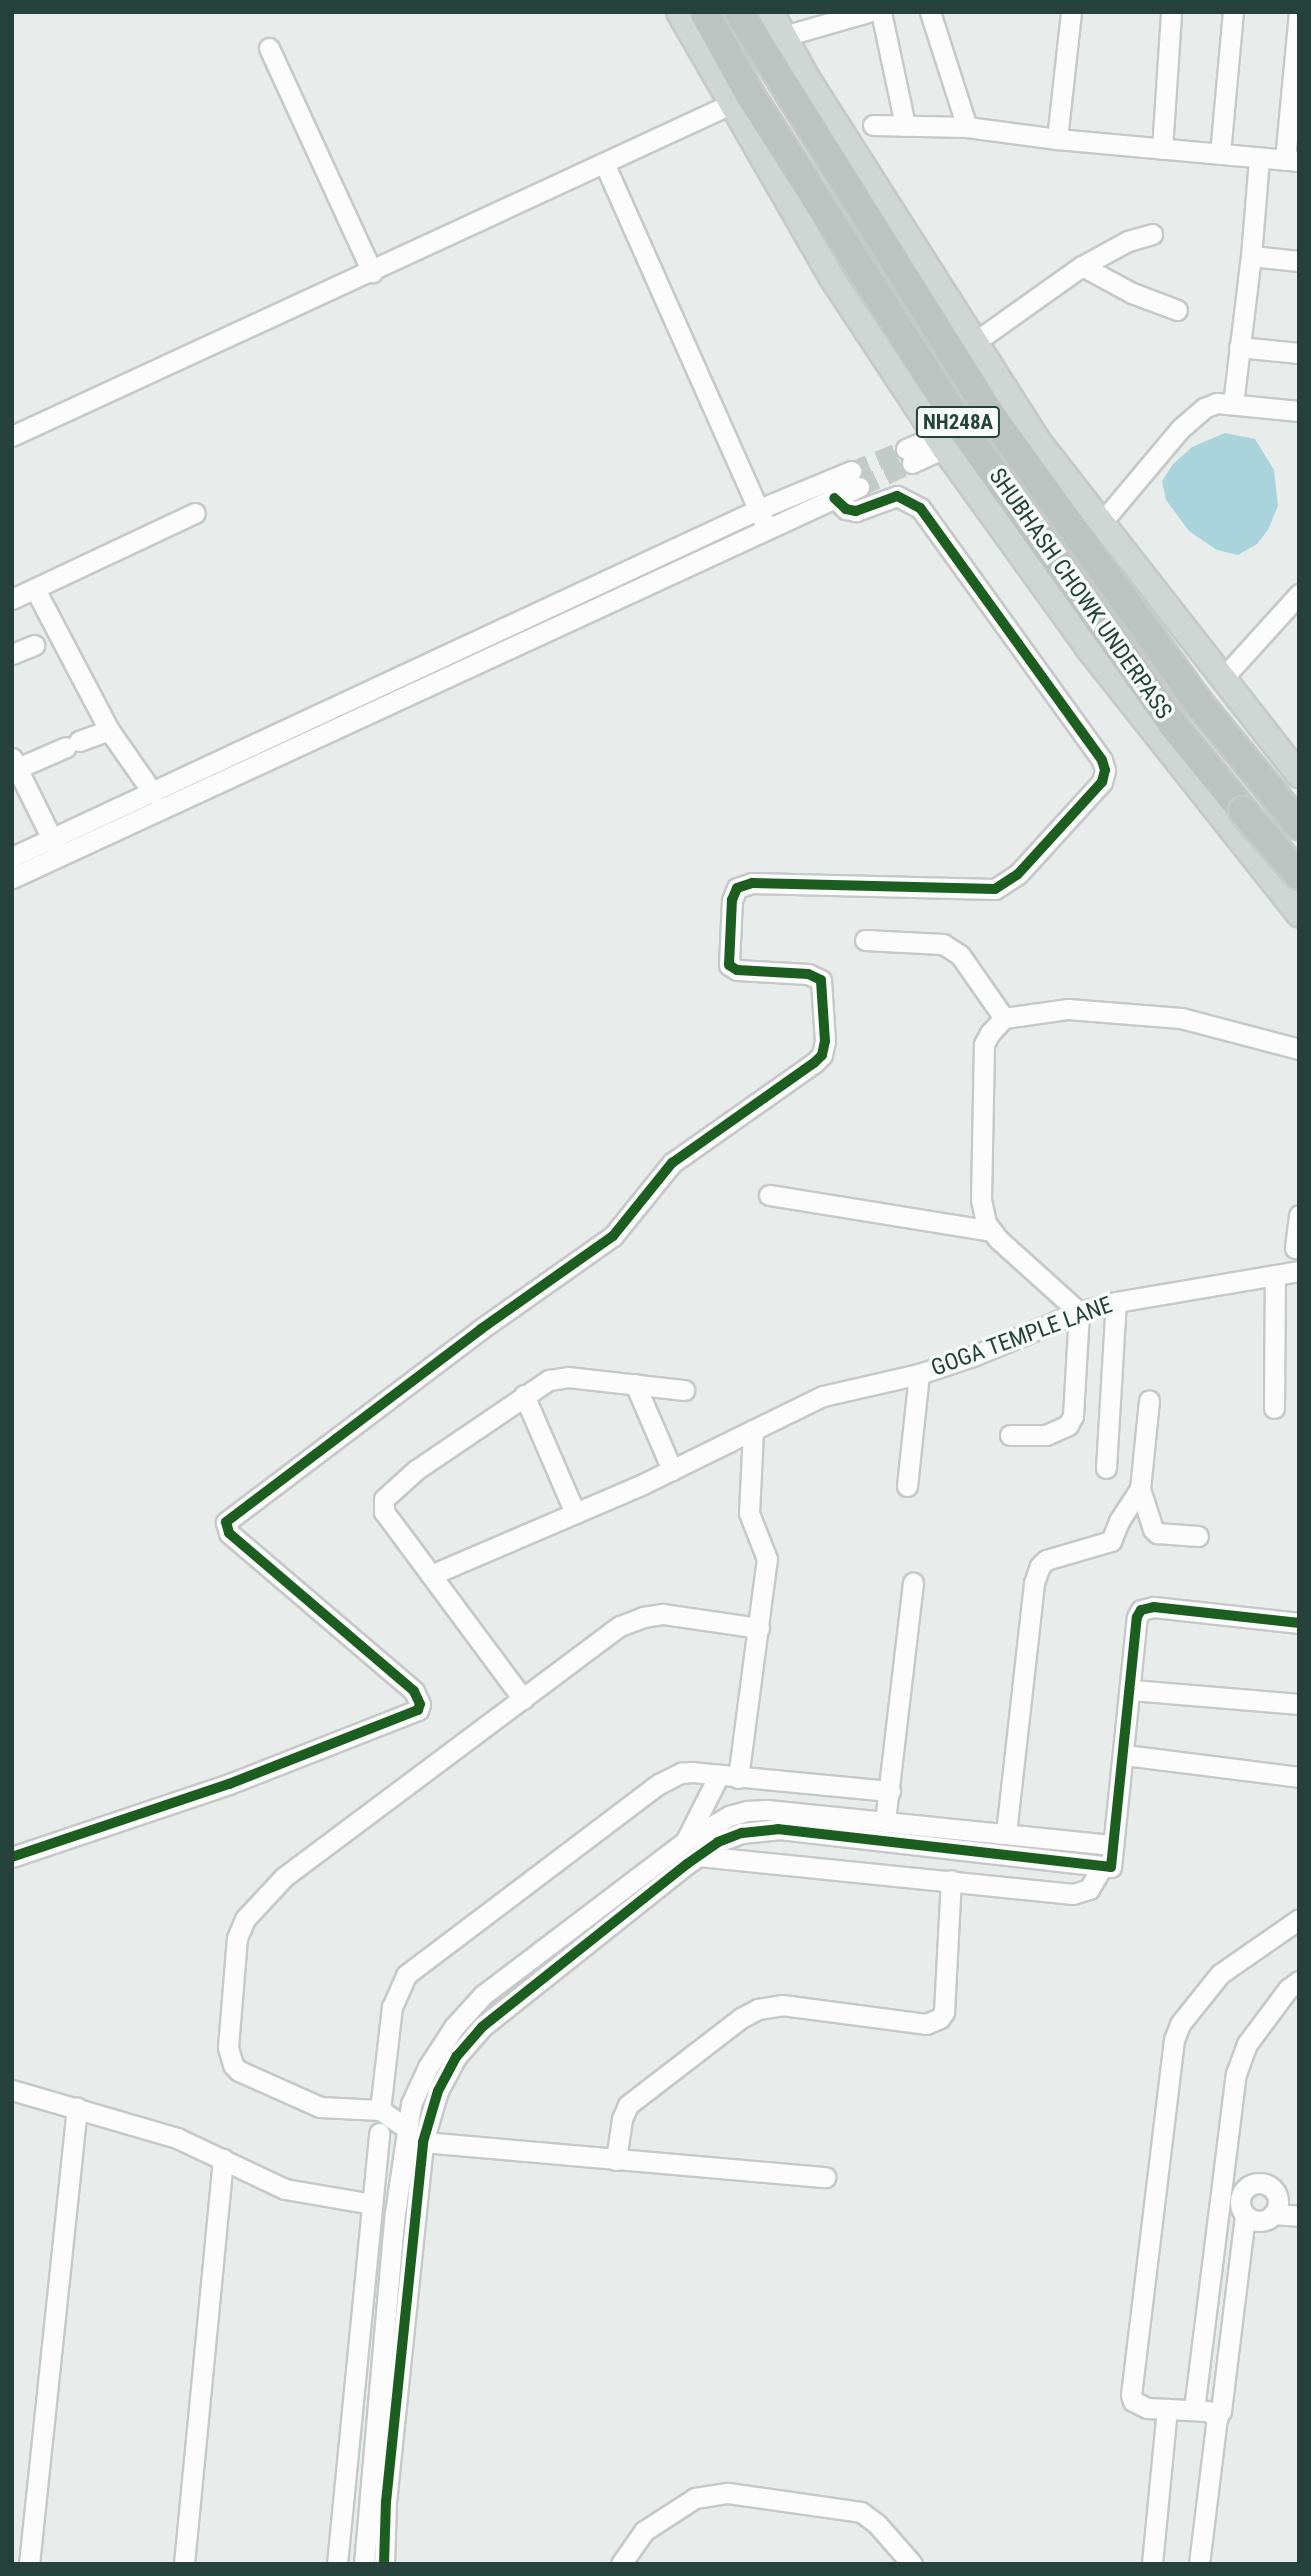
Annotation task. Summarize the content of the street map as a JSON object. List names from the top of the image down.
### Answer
{
  "streets": {
    "highway": ["NH248A", "SHUBHASH CHOWK UNDERPASS"],
    "street": ["GOGA TEMPLE LANE"]
  }
}
